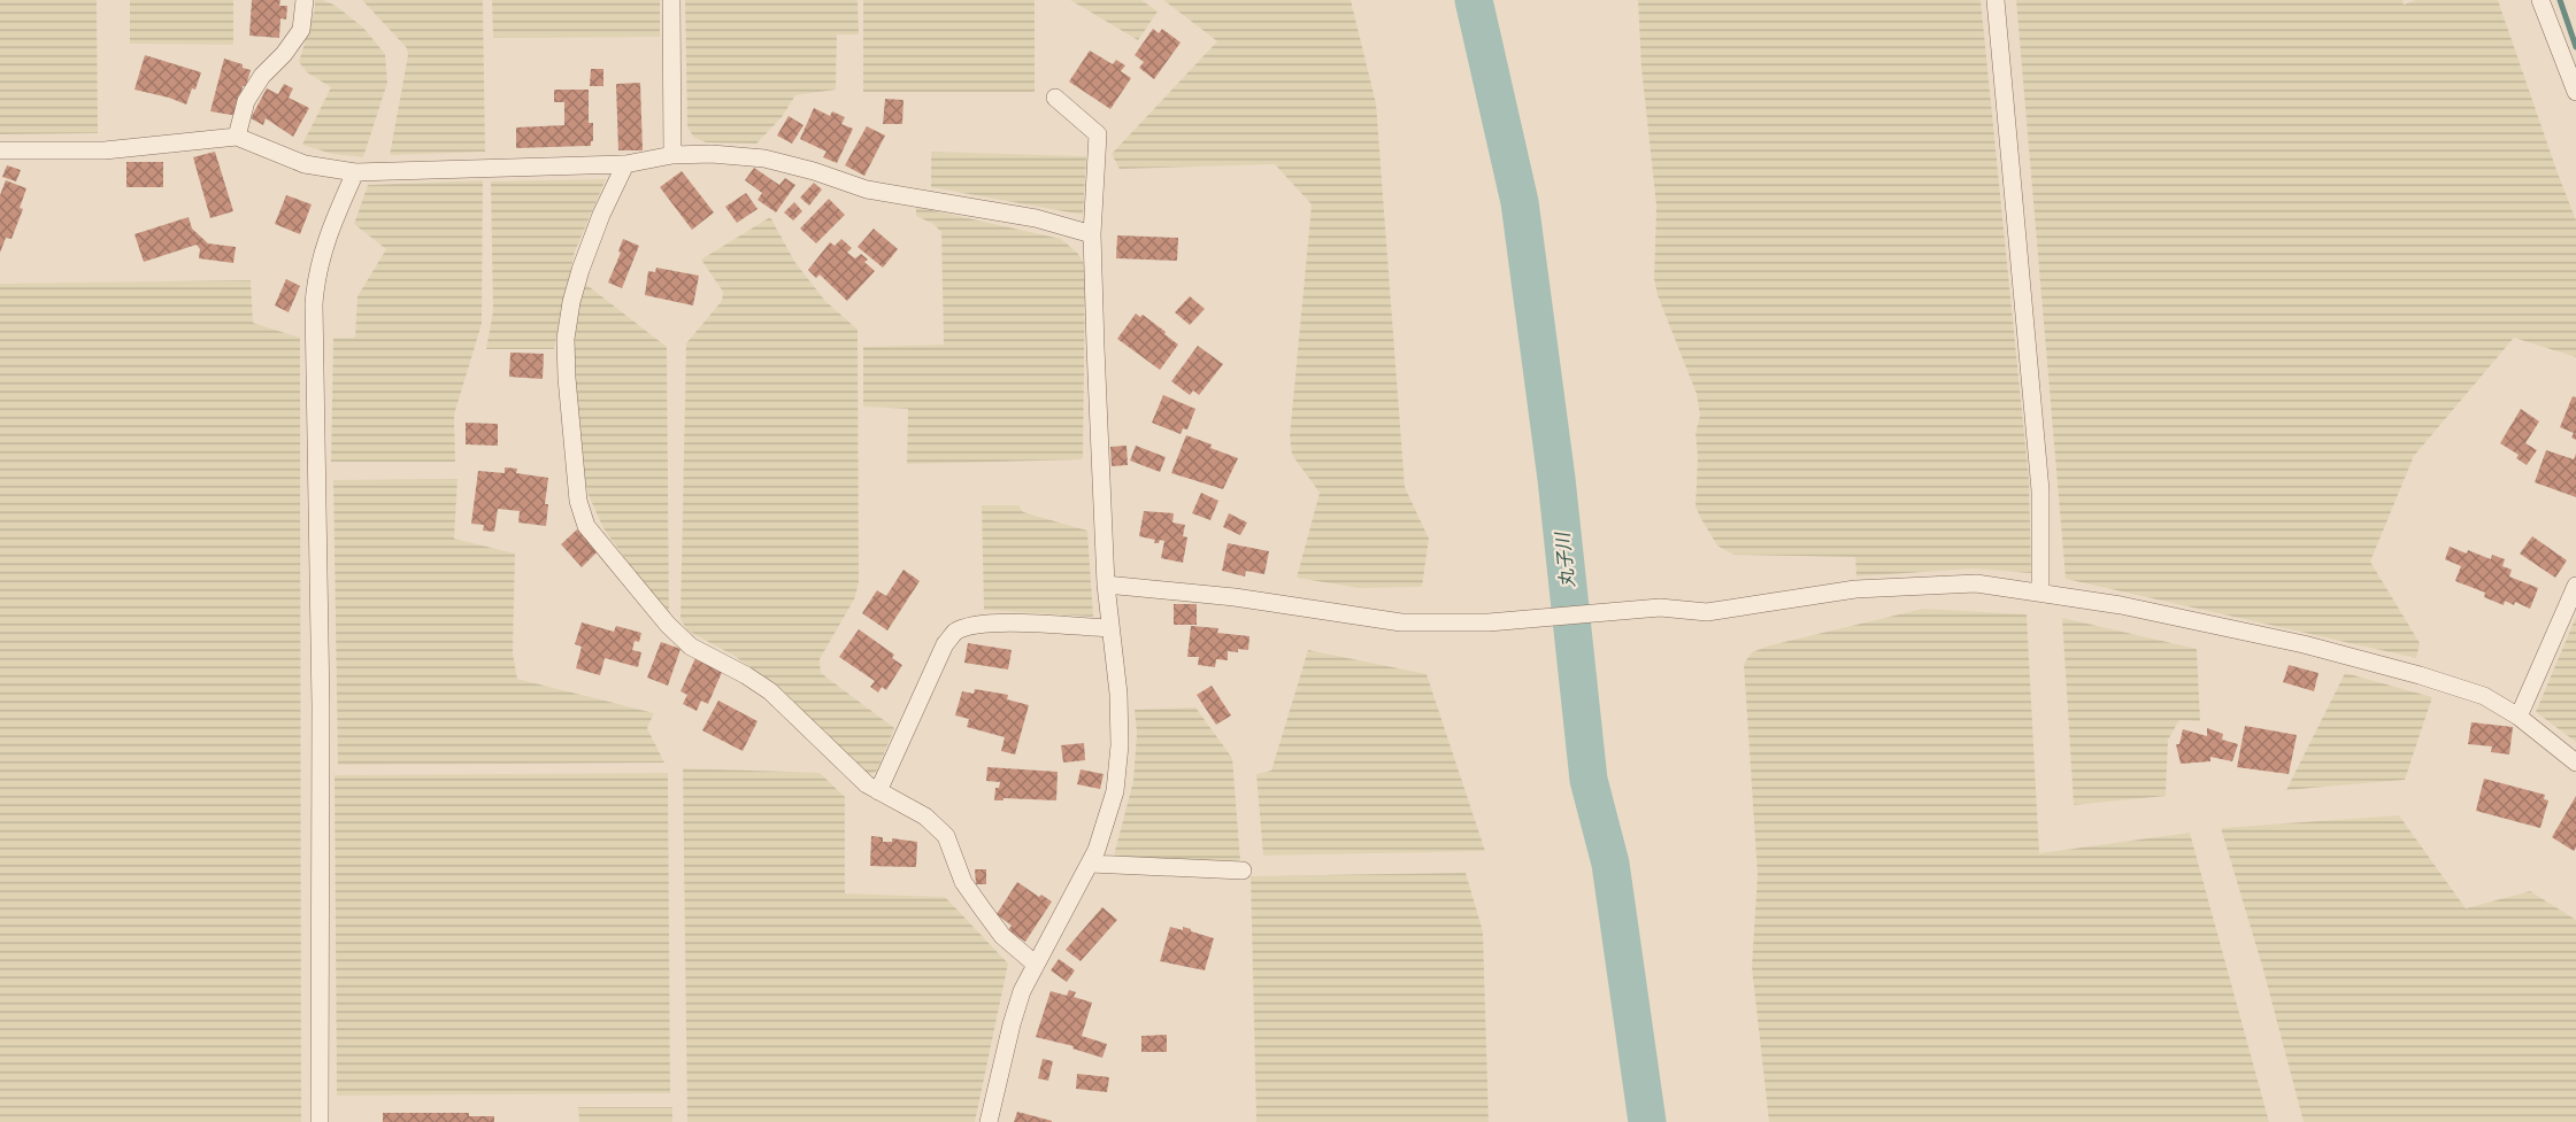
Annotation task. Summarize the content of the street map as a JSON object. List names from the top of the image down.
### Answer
{
  "water": ["丸子川"]
}
